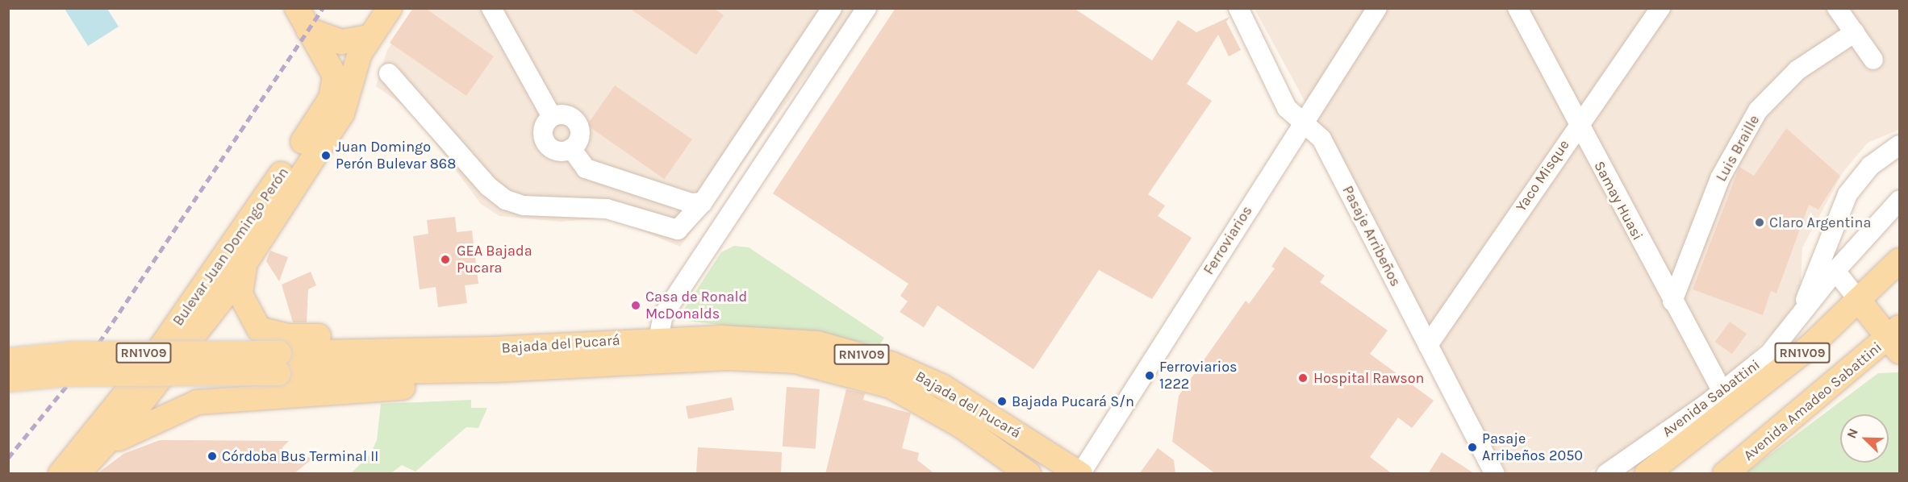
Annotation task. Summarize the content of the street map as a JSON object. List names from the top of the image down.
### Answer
{
  "streets": {
    "main road": [
      "Bulevar Juan Domingo Perón",
      "Bajada del Pucará",
      "RN1V09",
      "Avenida Amadeo Sabattini"
    ],
    "street": [
      "Luis Braille",
      "Yaco Misque",
      "Samay Huasi",
      "Pasaje Arribeños",
      "Ferroviarios",
      "Avenida Sabattini"
    ]
  },
  "crossings": [
    ["Luis Braille", "Samay Huasi"],
    ["Yaco Misque", "Samay Huasi"],
    ["Yaco Misque", "Pasaje Arribeños"],
    ["Samay Huasi", "RN1V09"],
    ["Samay Huasi", "Avenida Sabattini"],
    ["Pasaje Arribeños", "Ferroviarios"],
    ["Ferroviarios", "Bajada del Pucará"],
    ["RN1V09", "Avenida Sabattini"]
  ],
  "places": [
    "Juan Domingo Perón Bulevar 868",
    "Claro Argentina",
    "GEA Bajada Pucara",
    "Casa de Ronald McDonalds",
    "Ferroviarios 1222",
    "Hospital Rawson",
    "Bajada Pucará S/n",
    "Pasaje Arribeños 2050",
    "Córdoba Bus Terminal II"
  ],
  "north": "top left"
}
